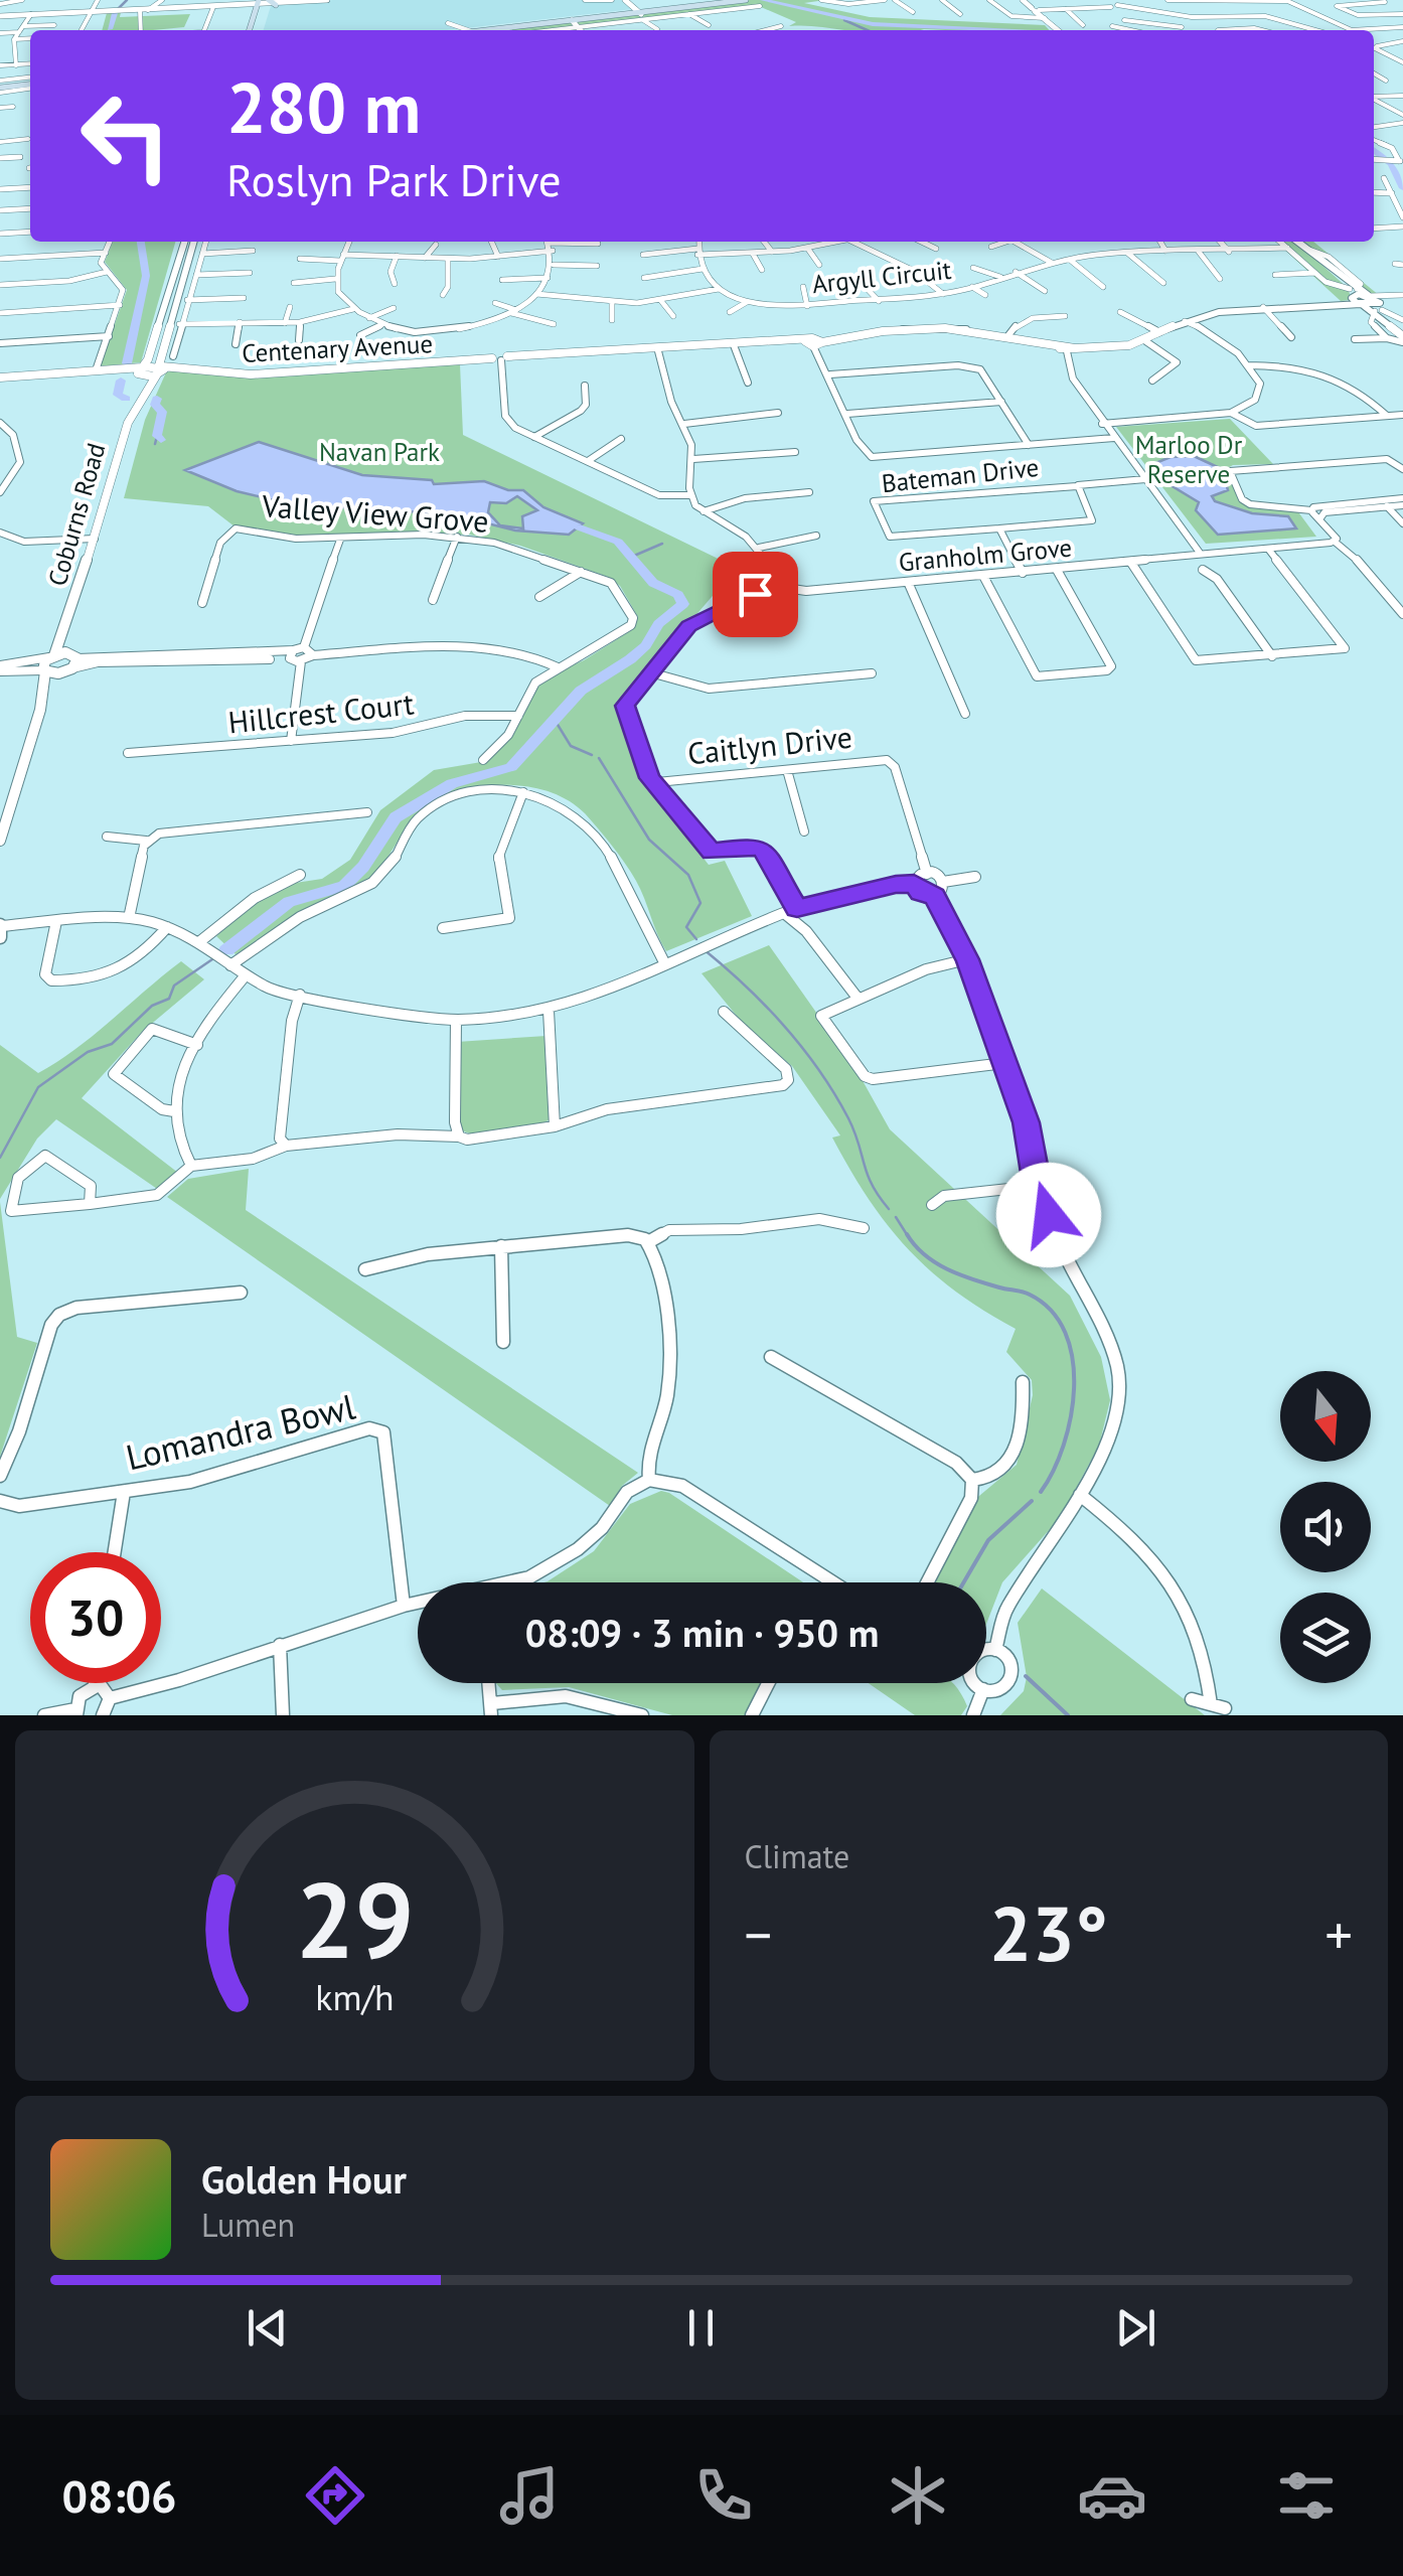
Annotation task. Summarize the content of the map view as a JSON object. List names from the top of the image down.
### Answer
{
  "streets": {
    "street": [
      "Argyll Circuit",
      "Centenary Avenue",
      "Bateman Drive",
      "Coburns Road",
      "Valley View Grove",
      "Granholm Grove",
      "Hillcrest Court",
      "Caitlyn Drive",
      "Lomandra Bowl"
    ]
  },
  "crossings": [
    ["Centenary Avenue", "Coburns Road"],
    ["Valley View Grove", "Hillcrest Court"]
  ],
  "parks": ["Marloo Dr Reserve", "Navan Park"],
  "north": "bottom",
  "page": {
    "turn": ["280 m", "Roslyn Park Drive"],
    "limit": "30",
    "trip": "08:09 · 3 min · 950 m",
    "tile": "Climate",
    "heat": ["−", "23°", "+"],
    "song": ["Golden Hour", "Lumen"],
    "tabs": "08:06",
    "gauge": ["29", "km/h"]
  }
}
